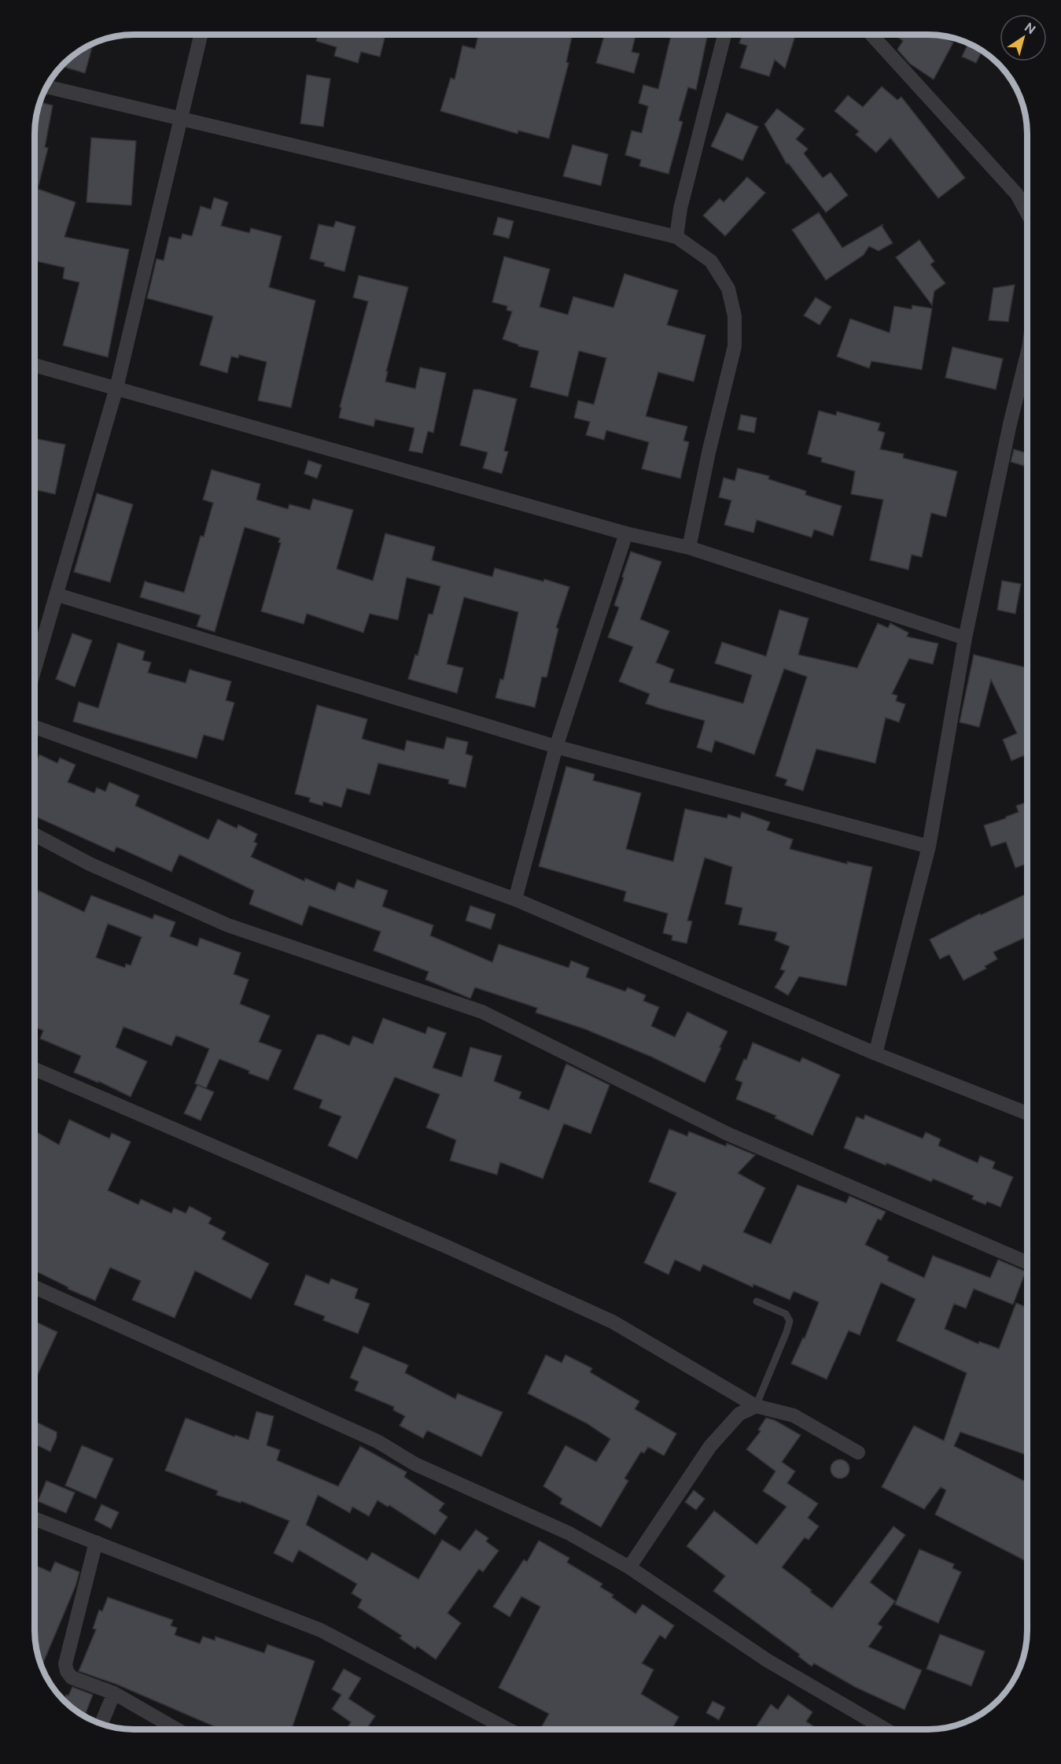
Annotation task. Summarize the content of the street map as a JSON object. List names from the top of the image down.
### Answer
{
  "north": "top right"
}
